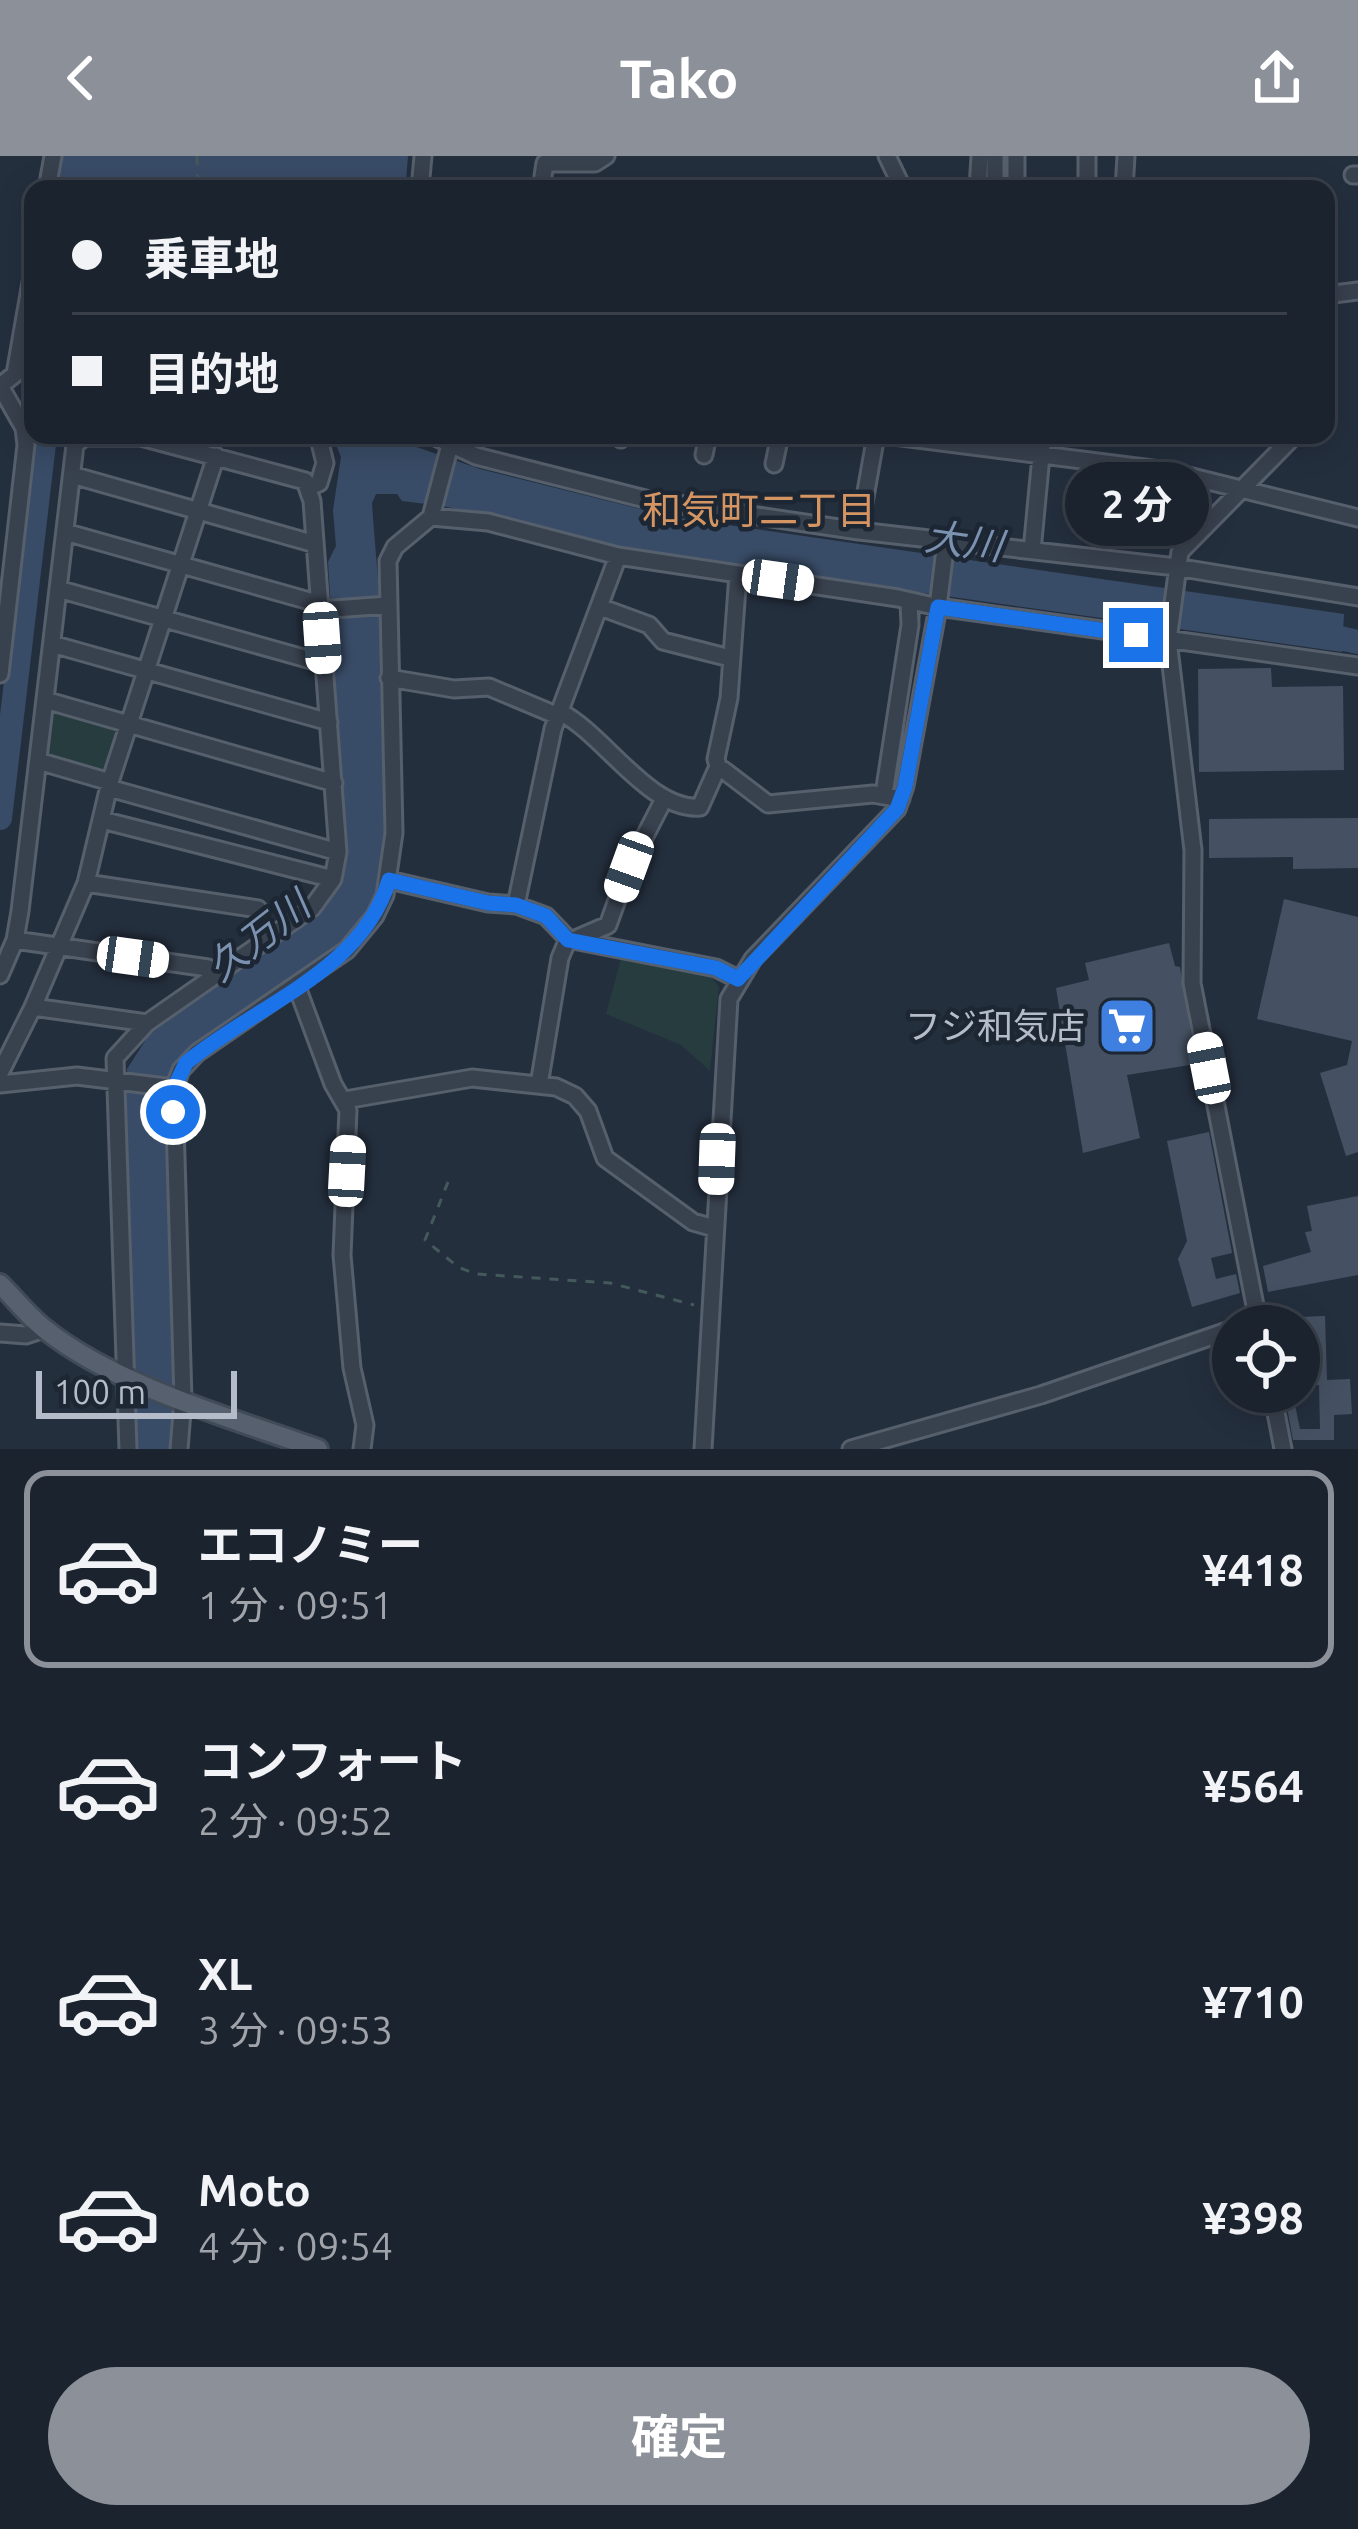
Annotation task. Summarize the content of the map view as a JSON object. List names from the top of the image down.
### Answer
{
  "districts": ["和気町二丁目"],
  "water": ["大川", "久万川"],
  "places": {
    "supermarket": ["フジ和気店"]
  },
  "scale_bar": "100 m",
  "page": {
    "header": "Tako",
    "banner": ["乗車地", "目的地"],
    "bubble": "2 分",
    "scale": "100 m",
    "list": [
      {
        "name": "エコノミー",
        "note": "1 分 · 09:51",
        "value": "¥418"
      },
      {
        "name": "コンフォート",
        "note": "2 分 · 09:52",
        "value": "¥564"
      },
      {
        "name": "XL",
        "note": "3 分 · 09:53",
        "value": "¥710"
      },
      {
        "name": "Moto",
        "note": "4 分 · 09:54",
        "value": "¥398"
      }
    ],
    "buttons": "確定"
  }
}
